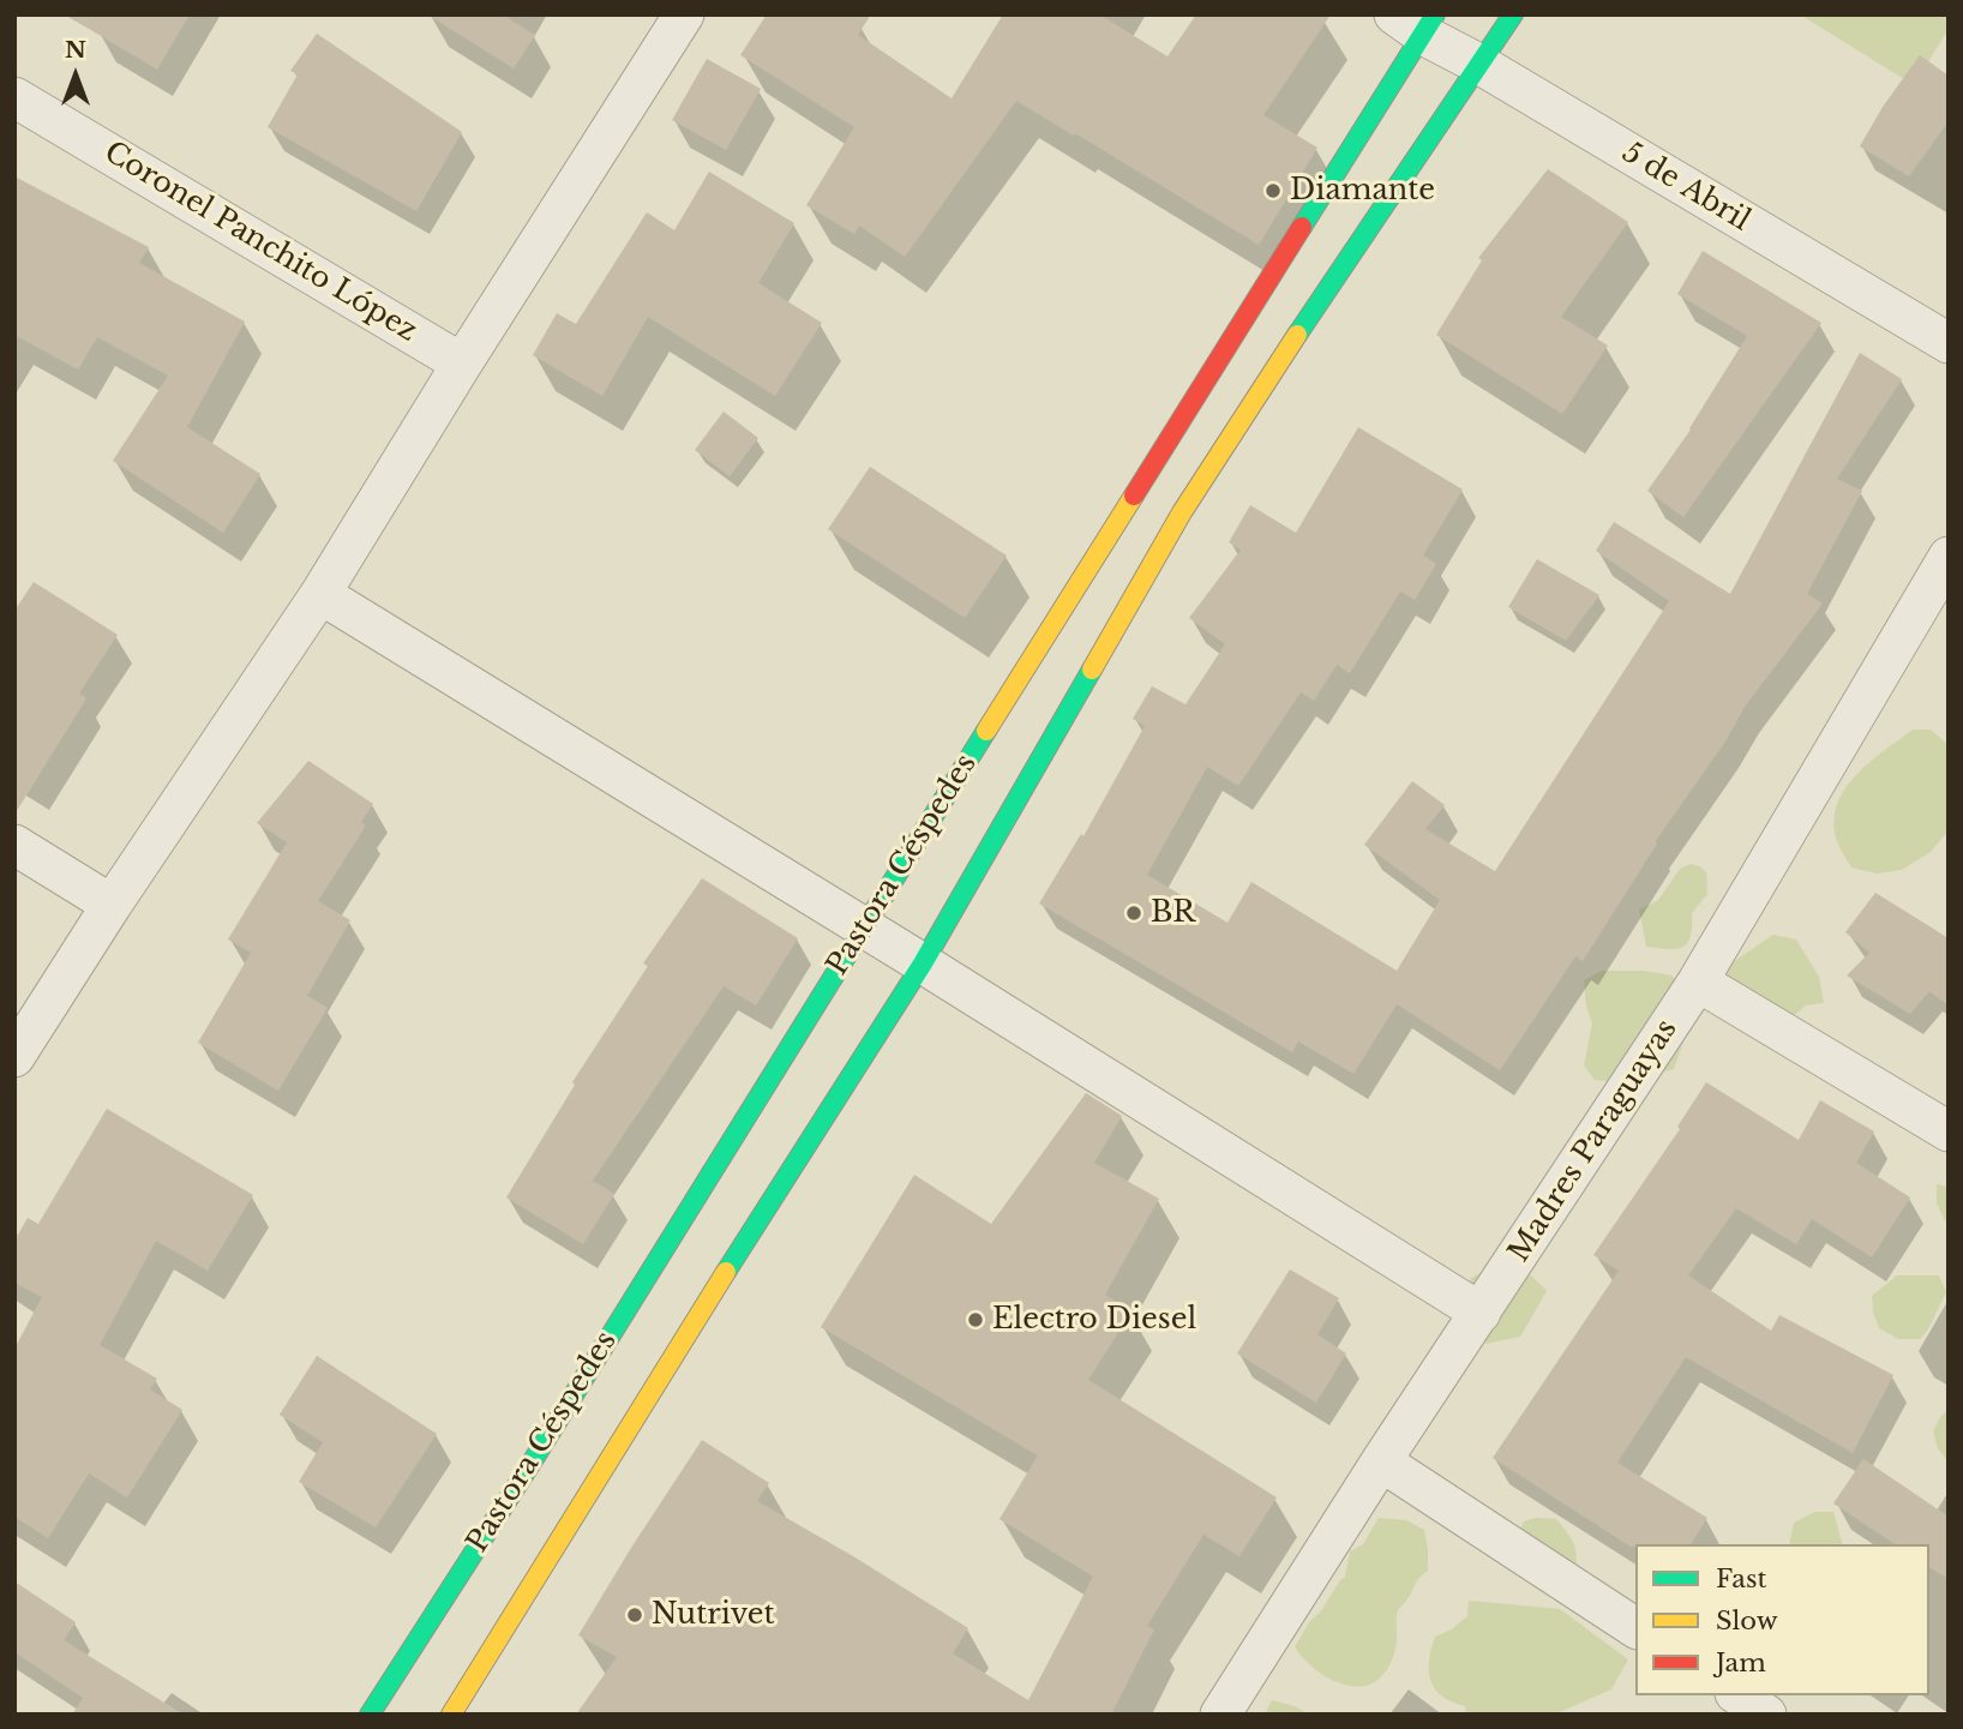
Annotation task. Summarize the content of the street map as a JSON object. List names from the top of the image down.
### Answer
{
  "streets": {
    "main road": ["Pastora Céspedes"],
    "street": ["5 de Abril", "Coronel Panchito López", "Madres Paraguayas"]
  },
  "crossings": [
    ["5 de Abril", "Pastora Céspedes"]
  ],
  "places": [
    "Diamante",
    "BR",
    "Electro Diesel",
    "Nutrivet"
  ],
  "legend": ["Fast", "Slow", "Jam"],
  "north": "top"
}
